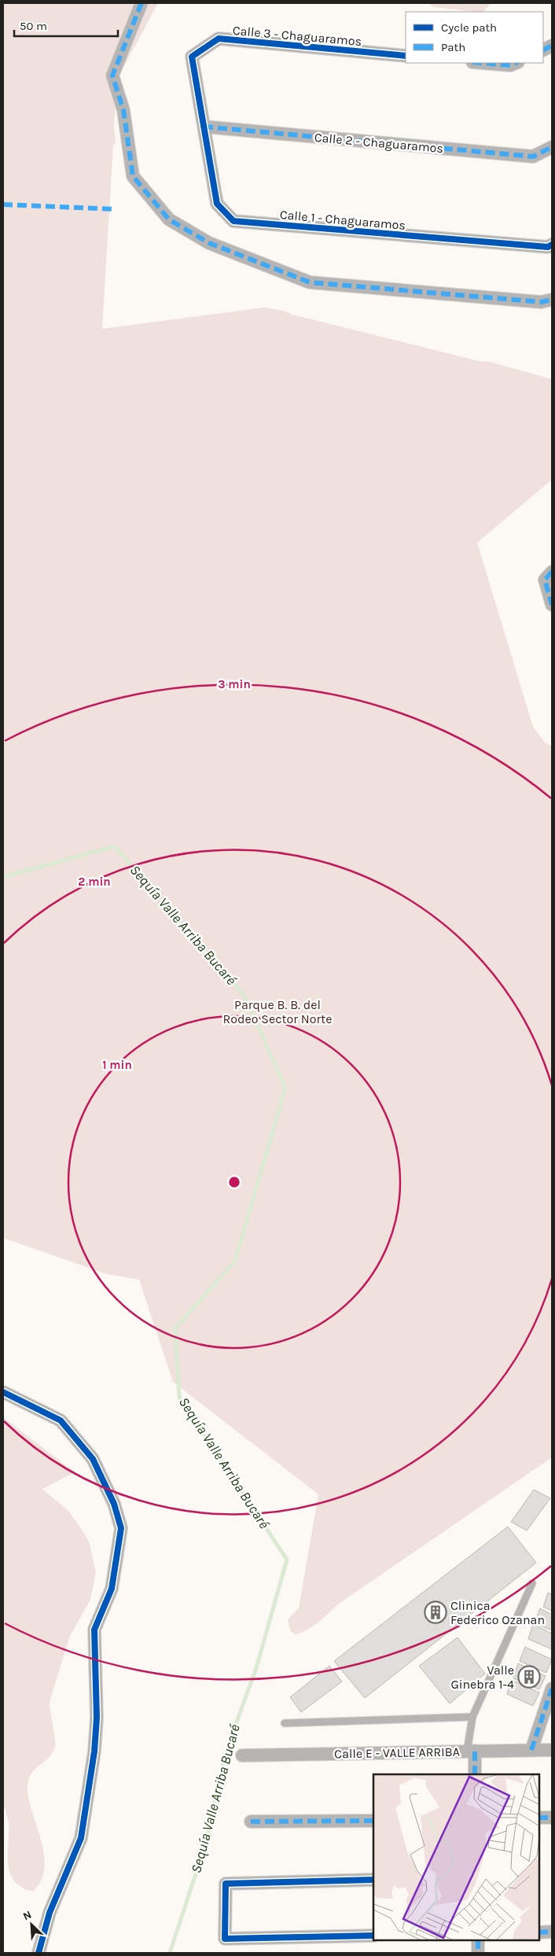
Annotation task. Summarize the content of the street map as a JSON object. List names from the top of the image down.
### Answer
{
  "streets": {
    "street": [
      "Calle 3 - Chaguaramos",
      "Calle 2 - Chaguaramos",
      "Calle 1 - Chaguaramos",
      "Calle E - VALLE ARRIBA"
    ]
  },
  "crossings": [
    ["Calle 3 - Chaguaramos", "Calle 2 - Chaguaramos"],
    ["Calle 3 - Chaguaramos", "Calle 1 - Chaguaramos"],
    ["Calle 2 - Chaguaramos", "Calle 1 - Chaguaramos"]
  ],
  "water": ["Sequía Valle Arriba Bucaré"],
  "parks": ["Parque B. B. del Rodeo Sector Norte"],
  "places": {
    "building": ["Clinica Federico Ozanan", "Valle Ginebra 1-4"]
  },
  "legend": ["Cycle path", "Path"],
  "scale_bar": "50 m",
  "north": "top left",
  "rings": ["3 min", "2 min", "1 min"]
}
